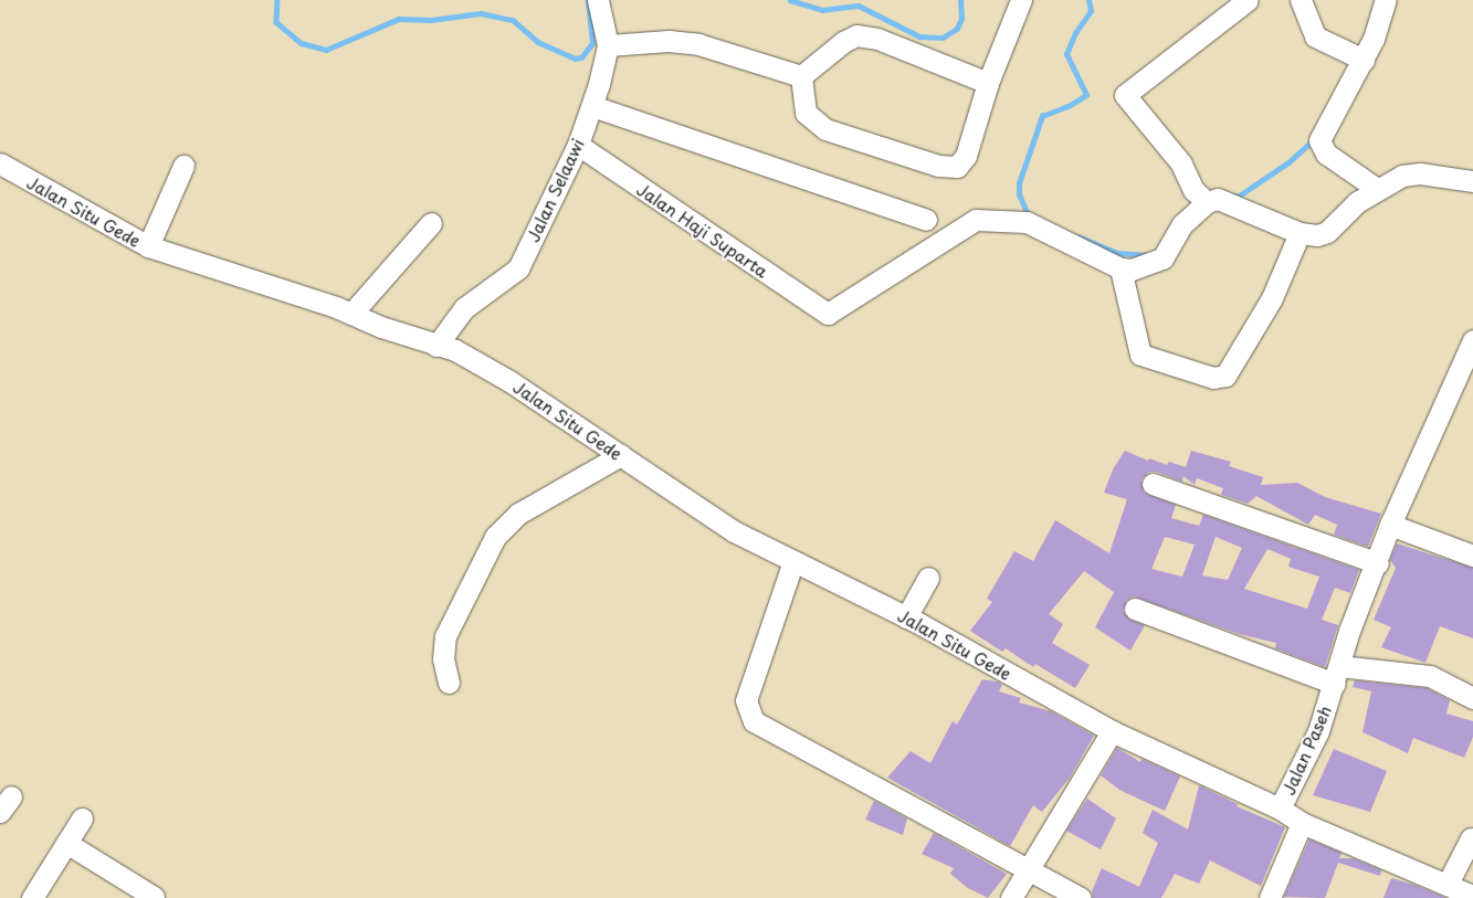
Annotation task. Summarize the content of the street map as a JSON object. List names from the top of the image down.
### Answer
{
  "streets": {
    "street": [
      "Jalan Selaawi",
      "Jalan Situ Gede",
      "Jalan Haji Suparta",
      "Jalan Paseh"
    ]
  },
  "crossings": [
    ["Jalan Selaawi", "Jalan Situ Gede"],
    ["Jalan Selaawi", "Jalan Haji Suparta"],
    ["Jalan Situ Gede", "Jalan Paseh"]
  ]
}
